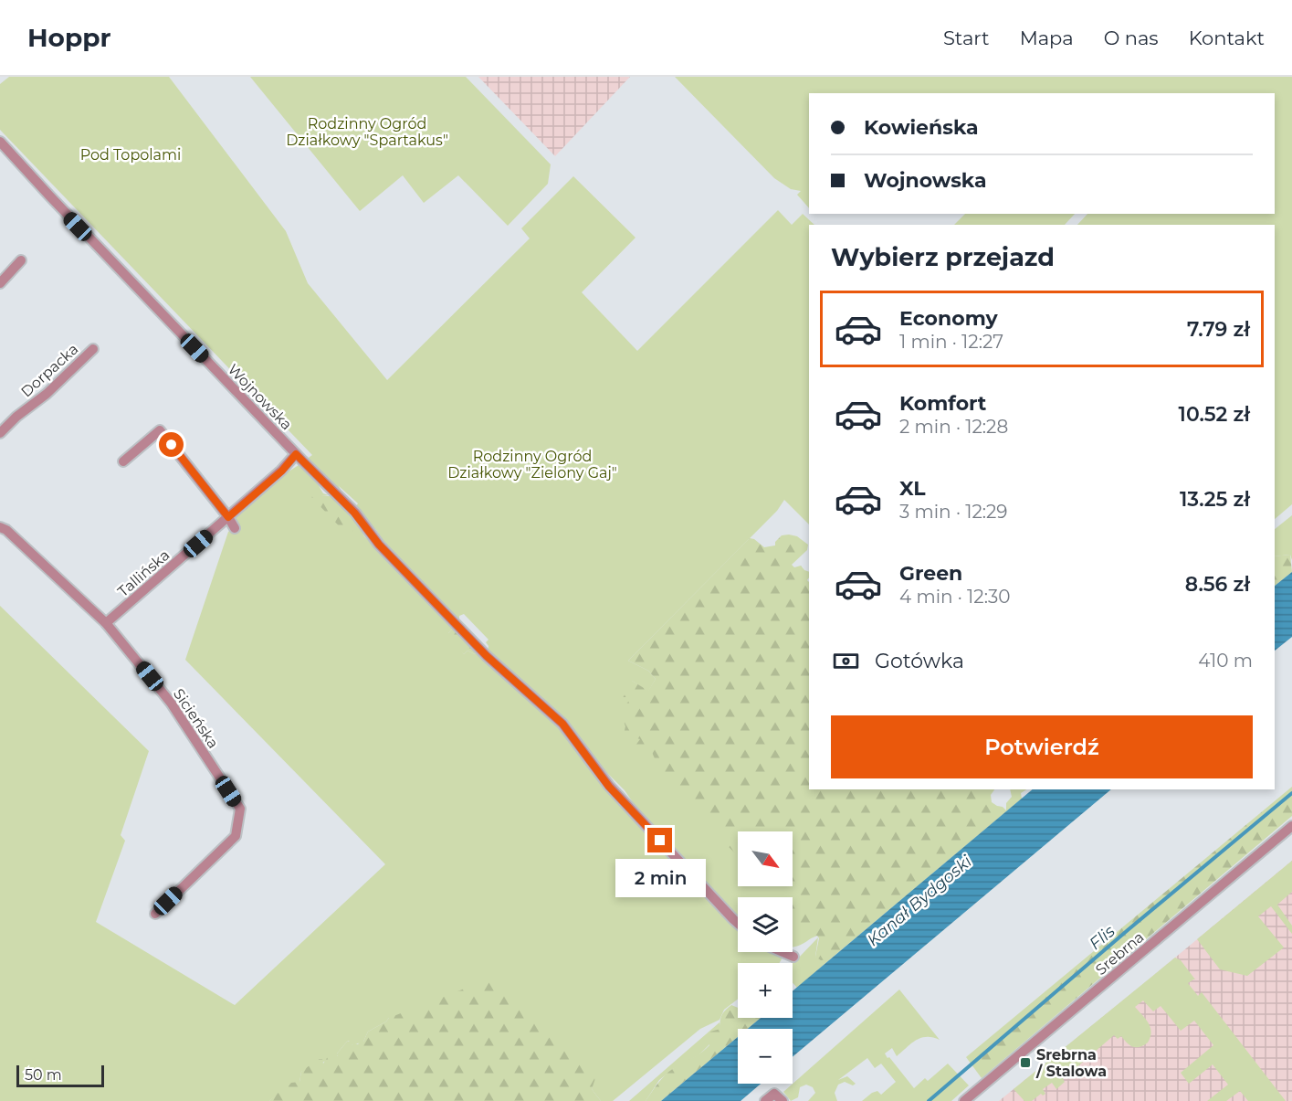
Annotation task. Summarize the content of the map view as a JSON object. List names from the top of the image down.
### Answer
{
  "streets": {
    "street": [
      "Dorpacka",
      "Wojnowska",
      "Tallińska",
      "Sicieńska",
      "Srebrna"
    ]
  },
  "crossings": [
    ["Wojnowska", "Tallińska"],
    ["Tallińska", "Sicieńska"]
  ],
  "water": ["Kanał Bydgoski", "Flis"],
  "parks": ["Rodzinny Ogród Działkowy \"Spartakus\"", "Pod Topolami", "Rodzinny Ogród Działkowy \"Zielony Gaj\""],
  "places": {
    "transit": ["Srebrna / Stalowa"]
  },
  "scale_bar": "50 m",
  "north": "bottom right",
  "page": {
    "header": "Hoppr",
    "nav": [
      "Start",
      "Mapa",
      "O nas",
      "Kontakt"
    ],
    "banner": ["Kowieńska", "Wojnowska"],
    "heading": "Wybierz przejazd",
    "list": [
      {
        "name": "Economy",
        "note": "1 min · 12:27",
        "value": "7.79 zł"
      },
      {
        "name": "Komfort",
        "note": "2 min · 12:28",
        "value": "10.52 zł"
      },
      {
        "name": "XL",
        "note": "3 min · 12:29",
        "value": "13.25 zł"
      },
      {
        "name": "Green",
        "note": "4 min · 12:30",
        "value": "8.56 zł"
      }
    ],
    "pay": ["Gotówka", "410 m"],
    "buttons": "Potwierdź",
    "map_buttons": ["+", "−"],
    "bubble": "2 min",
    "scale": "50 m"
  }
}
